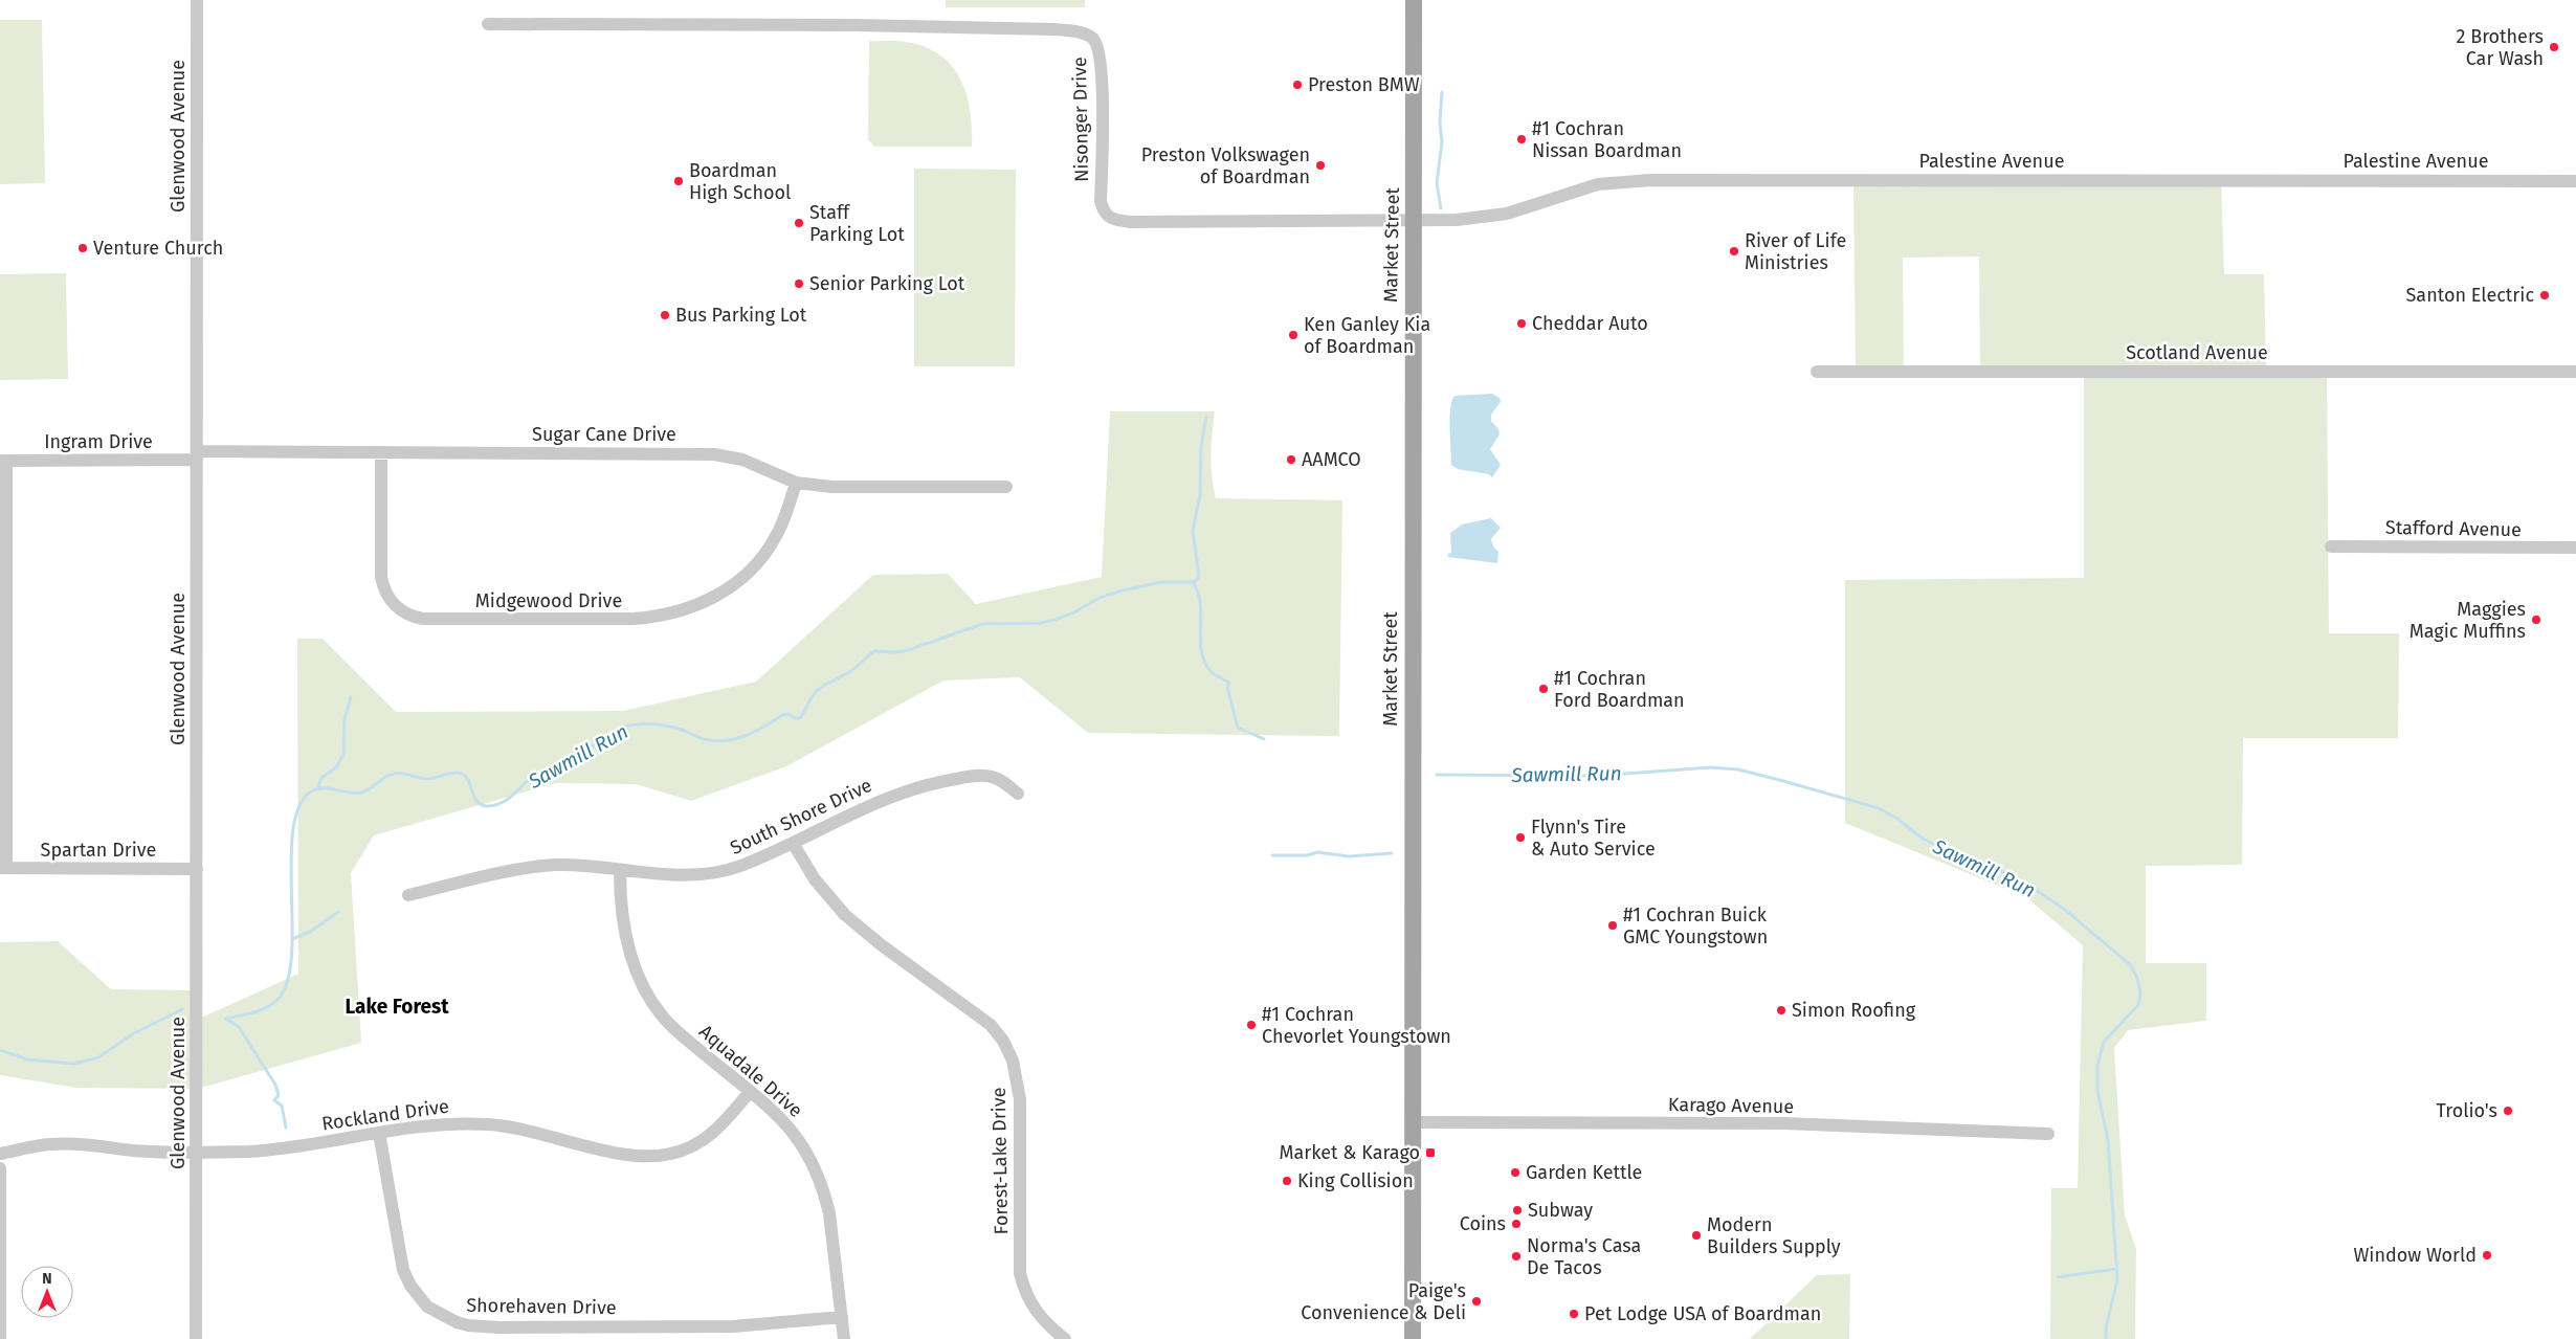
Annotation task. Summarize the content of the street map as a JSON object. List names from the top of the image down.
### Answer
{
  "streets": {
    "main road": ["Market Street"],
    "street": [
      "Nisonger Drive",
      "Glenwood Avenue",
      "Palestine Avenue",
      "Scotland Avenue",
      "Sugar Cane Drive",
      "Ingram Drive",
      "Stafford Avenue",
      "Midgewood Drive",
      "South Shore Drive",
      "Spartan Drive",
      "Aquadale Drive",
      "Karago Avenue",
      "Rockland Drive",
      "Forest-Lake Drive",
      "Shorehaven Drive"
    ]
  },
  "crossings": [
    ["Nisonger Drive", "Palestine Avenue"],
    ["Nisonger Drive", "Market Street"],
    ["Glenwood Avenue", "Sugar Cane Drive"],
    ["Glenwood Avenue", "Ingram Drive"],
    ["Glenwood Avenue", "Spartan Drive"],
    ["Glenwood Avenue", "Rockland Drive"],
    ["Palestine Avenue", "Market Street"],
    ["Market Street", "Karago Avenue"],
    ["Sugar Cane Drive", "Ingram Drive"],
    ["Sugar Cane Drive", "Midgewood Drive"],
    ["South Shore Drive", "Aquadale Drive"],
    ["South Shore Drive", "Forest-Lake Drive"],
    ["Aquadale Drive", "Rockland Drive"],
    ["Aquadale Drive", "Shorehaven Drive"],
    ["Rockland Drive", "Shorehaven Drive"]
  ],
  "districts": ["Lake Forest"],
  "water": ["Sawmill Run"],
  "places": {
    "other": [
      "2 Brothers Car Wash",
      "Preston BMW",
      "#1 Cochran Nissan Boardman",
      "Preston Volkswagen of Boardman",
      "Boardman High School",
      "Staff Parking Lot",
      "Venture Church",
      "River of Life Ministries",
      "Senior Parking Lot",
      "Santon Electric",
      "Bus Parking Lot",
      "Cheddar Auto",
      "Ken Ganley Kia of Boardman",
      "AAMCO",
      "Maggies Magic Muffins",
      "#1 Cochran Ford Boardman",
      "Flynn's Tire & Auto Service",
      "#1 Cochran Buick GMC Youngstown",
      "Simon Roofing",
      "#1 Cochran Chevorlet Youngstown",
      "Trolio's",
      "Garden Kettle",
      "King Collision",
      "Subway",
      "Coins",
      "Modern Builders Supply",
      "Window World",
      "Norma's Casa De Tacos",
      "Paige's Convenience & Deli",
      "Pet Lodge USA of Boardman"
    ],
    "transit": ["Market & Karago"]
  },
  "north": "top"
}
